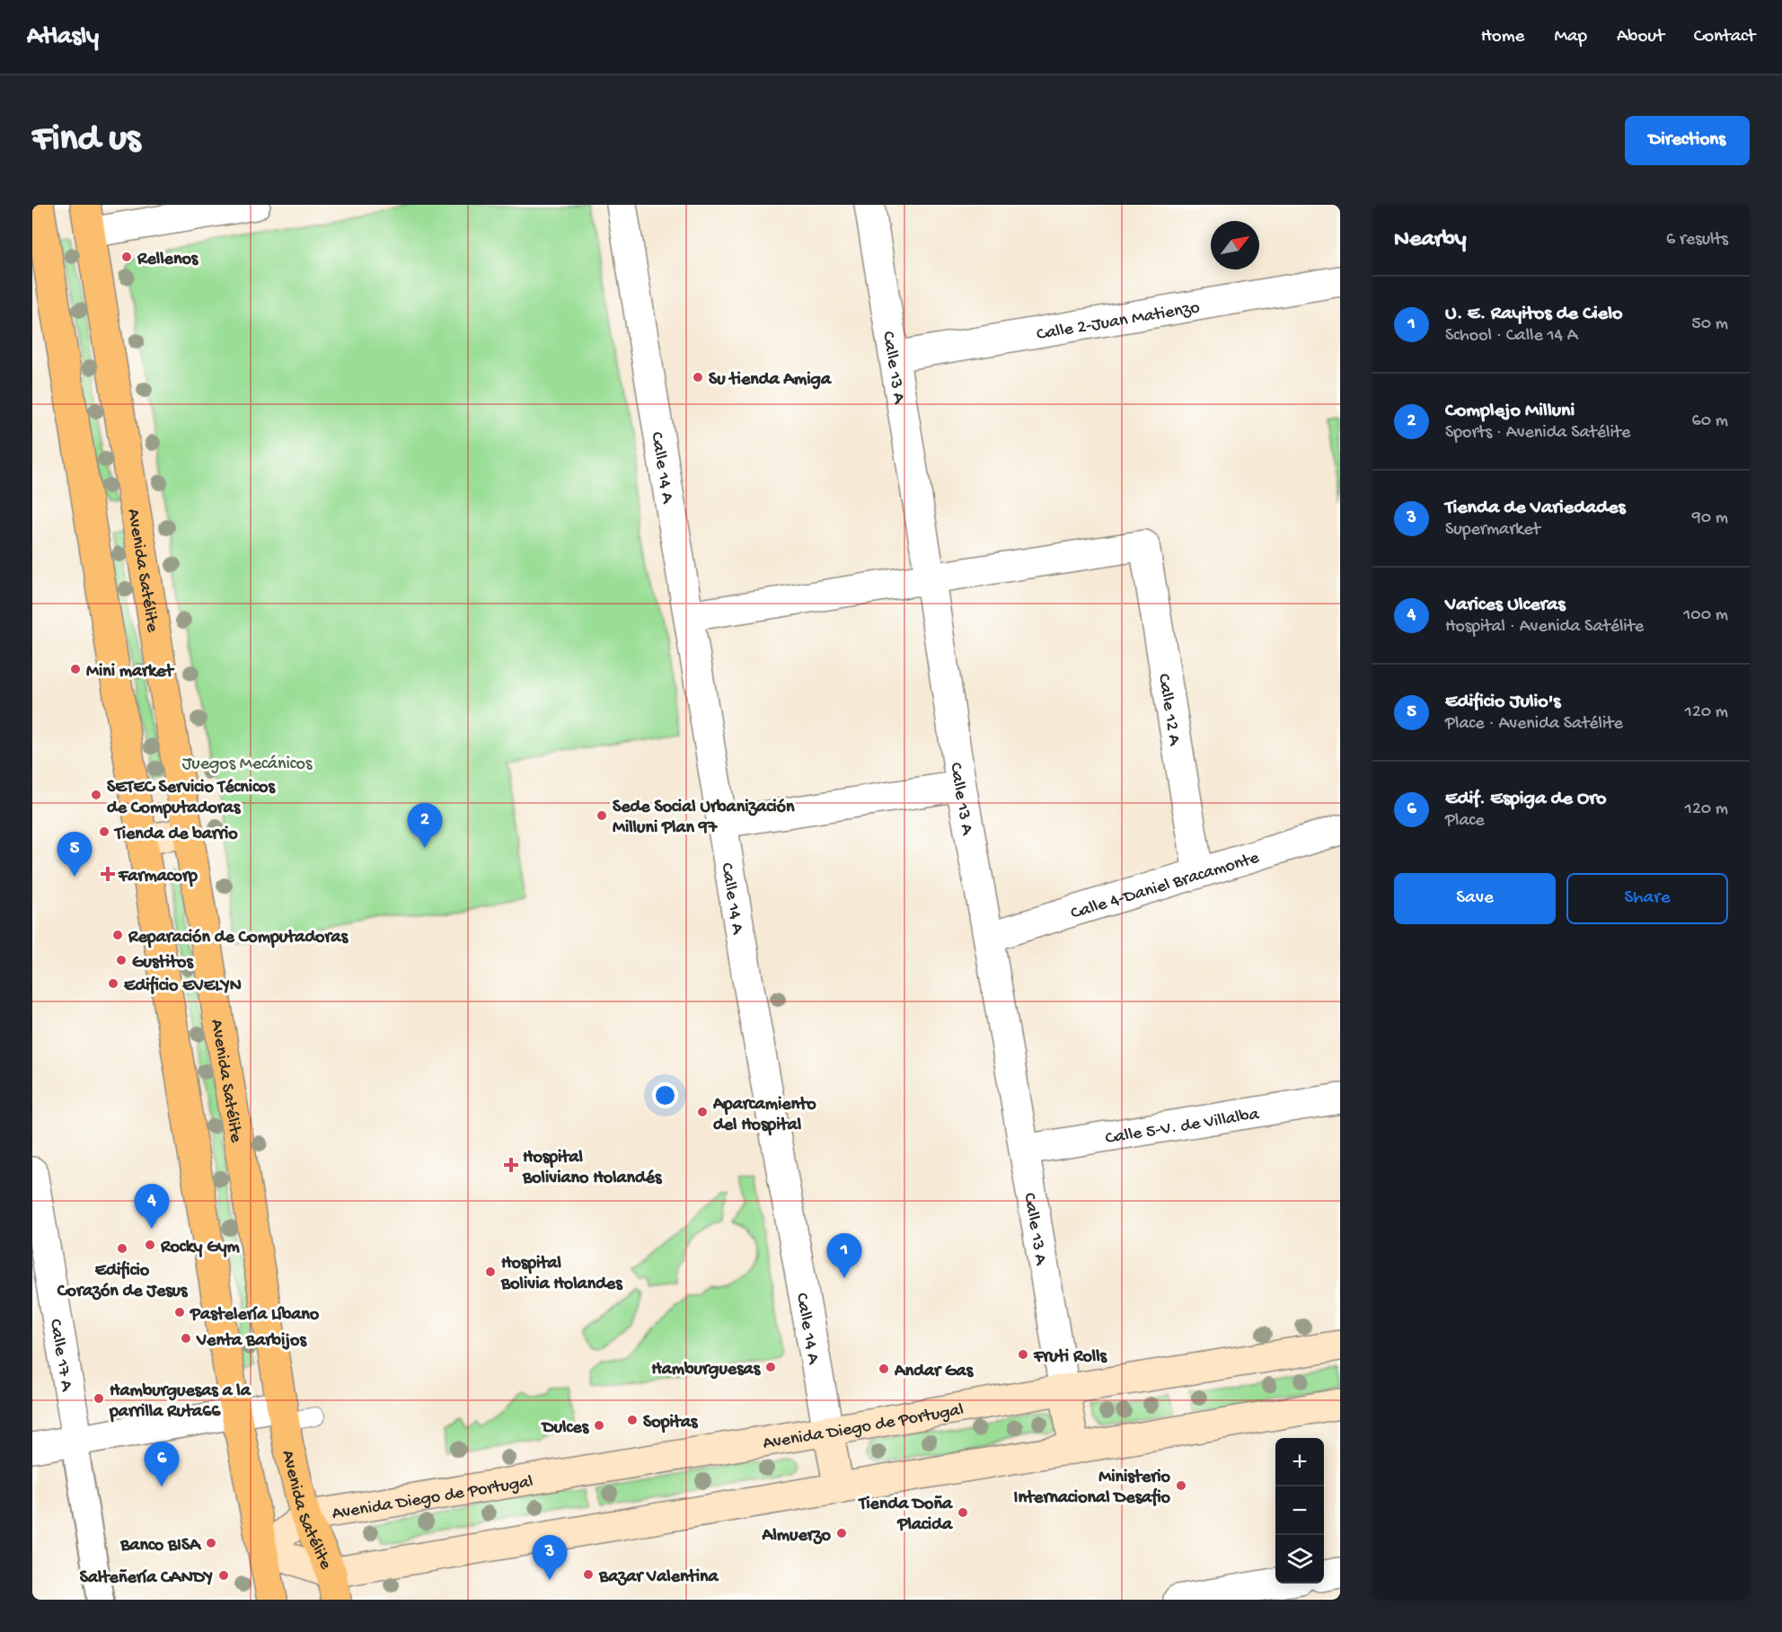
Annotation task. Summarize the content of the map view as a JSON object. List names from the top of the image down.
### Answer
{
  "streets": {
    "main road": ["Avenida Satélite", "Avenida Diego de Portugal"],
    "street": [
      "Calle 2-Juan Matienzo",
      "Calle 13 A",
      "Calle 14 A",
      "Calle 12 A",
      "Calle 4-Daniel Bracamonte",
      "Calle 5-V. de Villalba",
      "Calle 17 A"
    ]
  },
  "crossings": [
    ["Calle 2-Juan Matienzo", "Calle 13 A"],
    ["Calle 13 A", "Calle 12 A"],
    ["Calle 13 A", "Calle 4-Daniel Bracamonte"],
    ["Calle 13 A", "Calle 5-V. de Villalba"],
    ["Calle 13 A", "Avenida Diego de Portugal"],
    ["Calle 14 A", "Avenida Diego de Portugal"],
    ["Avenida Satélite", "Avenida Diego de Portugal"],
    ["Calle 12 A", "Calle 4-Daniel Bracamonte"]
  ],
  "parks": ["Juegos Mecánicos"],
  "places": {
    "other": [
      "Rellenos",
      "Su tienda Amiga",
      "Mini market",
      "SETEC Servicio Técnicos de Computadoras",
      "Sede Social Urbanización Milluni Plan 97",
      "Tienda de barrio",
      "Reparación de Computadoras",
      "Gustitos",
      "Edificio EVELYN",
      "Aparcamiento del Hospital",
      "Rocky Gym",
      "Edificio Corazón de Jesus",
      "Hospital Bolivia Holandes",
      "Pastelería Líbano",
      "Venta Barbijos",
      "Fruti Rolls",
      "Hamburguesas",
      "Andar Gas",
      "Hamburguesas a la parrilla Ruta66",
      "Sopitas",
      "Dulces",
      "Ministerio Internacional Desafio",
      "Tienda Doña Placida",
      "Almuerzo",
      "Banco BISA",
      "Bazar Valentina",
      "Salteñería CANDY"
    ],
    "health": ["Farmacorp", "Hospital Boliviano Holandés"]
  },
  "north": "top right",
  "page": {
    "header": "Atlasly",
    "nav": [
      "Home",
      "Map",
      "About",
      "Contact"
    ],
    "buttons": [
      "Directions",
      ["Save", "Share"]
    ],
    "title": "Find us",
    "heading": ["Nearby", "6 results"],
    "list": [
      {
        "mark": "1",
        "name": "U. E. Rayitos de Cielo",
        "note": "School · Calle 14 A",
        "value": "50 m"
      },
      {
        "mark": "2",
        "name": "Complejo Milluni",
        "note": "Sports · Avenida Satélite",
        "value": "60 m"
      },
      {
        "mark": "3",
        "name": "Tienda de Variedades",
        "note": "Supermarket",
        "value": "90 m"
      },
      {
        "mark": "4",
        "name": "Varices Ulceras",
        "note": "Hospital · Avenida Satélite",
        "value": "100 m"
      },
      {
        "mark": "5",
        "name": "Edificio Julio's",
        "note": "Place · Avenida Satélite",
        "value": "120 m"
      },
      {
        "mark": "6",
        "name": "Edif. Espiga de Oro",
        "note": "Place",
        "value": "120 m"
      }
    ],
    "pins": [
      "2",
      "5",
      "4",
      "1",
      "6",
      "3"
    ],
    "map_buttons": ["+", "−"]
  }
}
